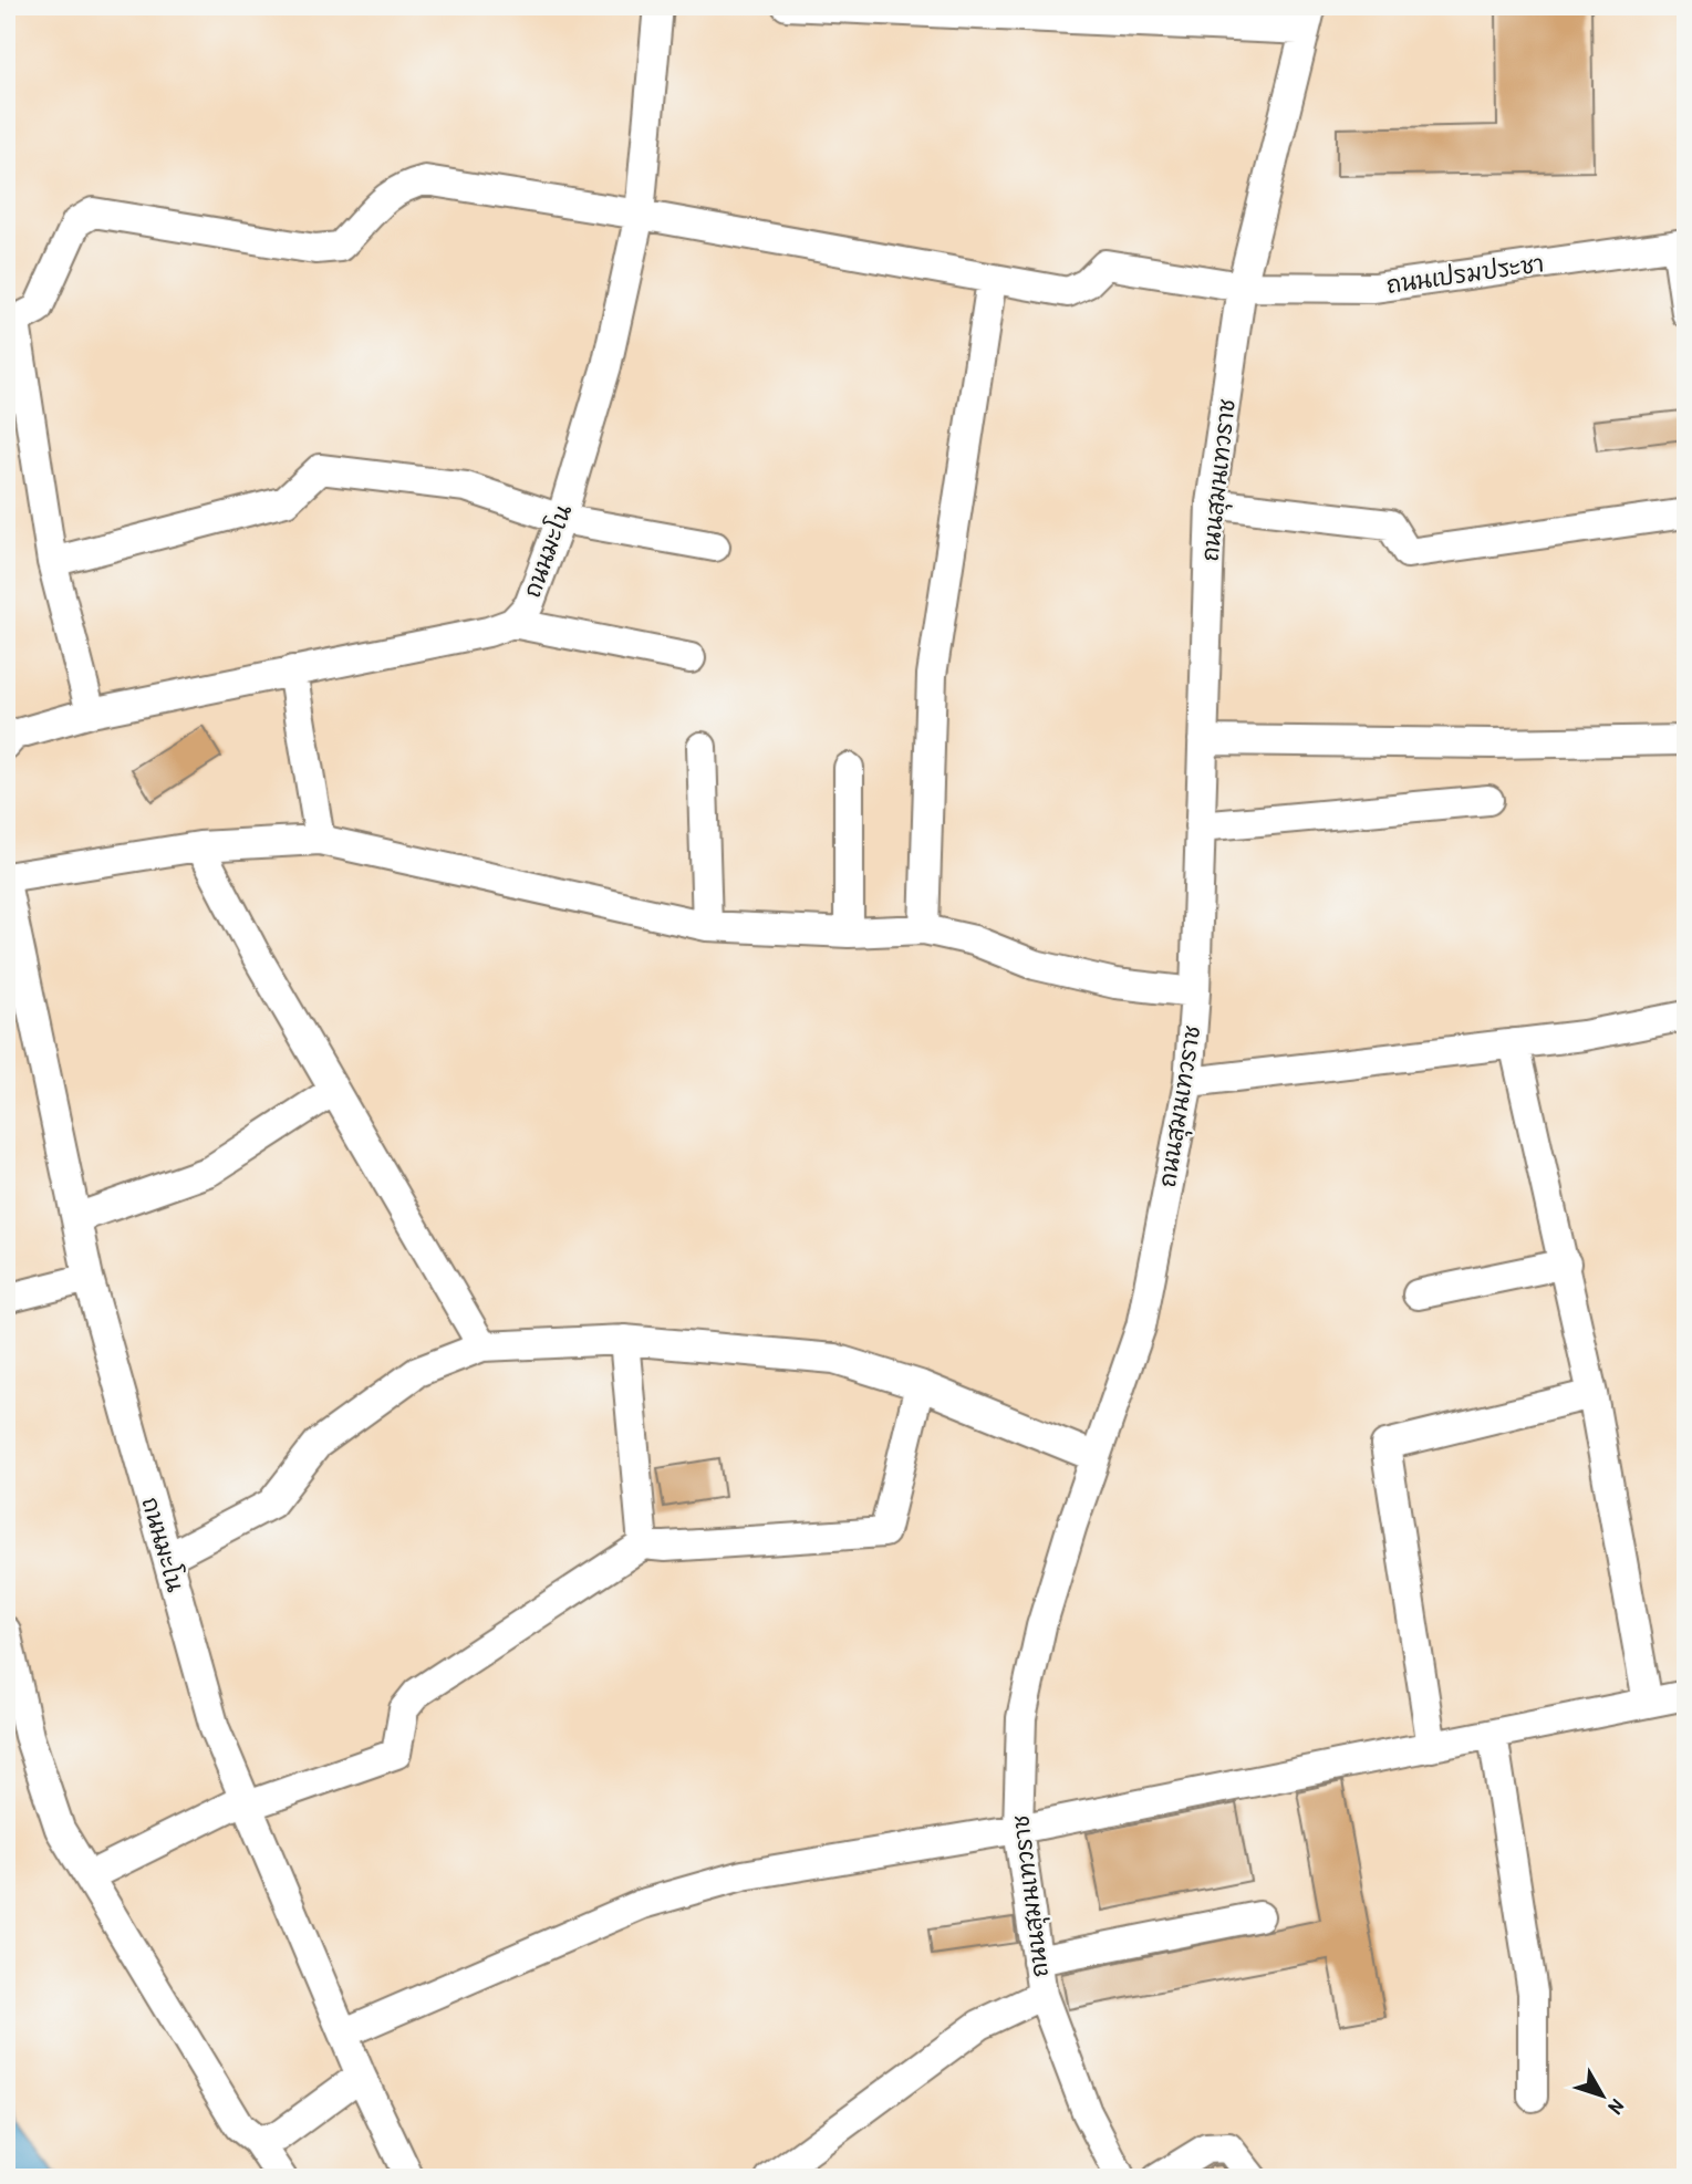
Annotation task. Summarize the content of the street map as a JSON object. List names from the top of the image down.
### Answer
{
  "streets": {
    "street": ["ถนนเปรมประชา", "ถนนสุมนเทวราช", "ถนนมะโน"]
  },
  "crossings": [
    ["ถนนเปรมประชา", "ถนนสุมนเทวราช"],
    ["ถนนเปรมประชา", "ถนนมะโน"]
  ],
  "north": "bottom right"
}
